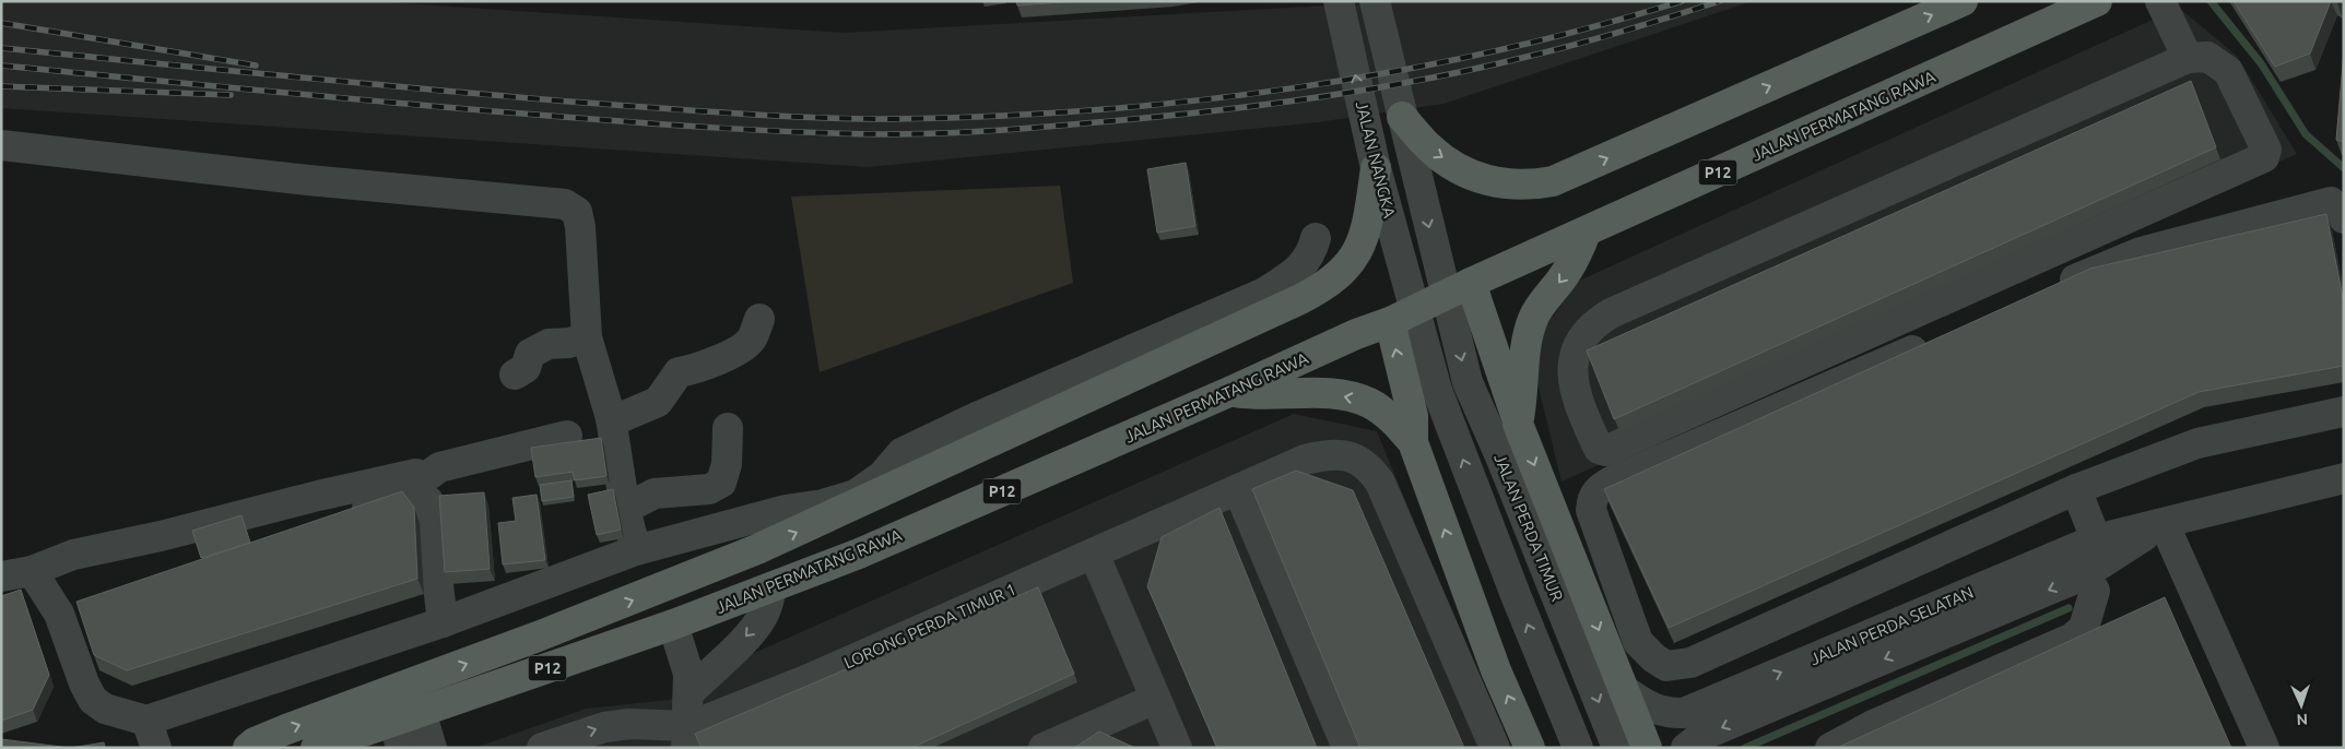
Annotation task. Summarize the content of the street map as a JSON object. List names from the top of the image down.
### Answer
{
  "streets": {
    "main road": ["JALAN PERMATANG RAWA", "P12"],
    "street": [
      "JALAN NANGKA",
      "JALAN PERDA TIMUR",
      "LORONG PERDA TIMUR 1",
      "JALAN PERDA SELATAN"
    ]
  },
  "crossings": [
    ["JALAN PERMATANG RAWA", "JALAN NANGKA"]
  ],
  "north": "bottom"
}
